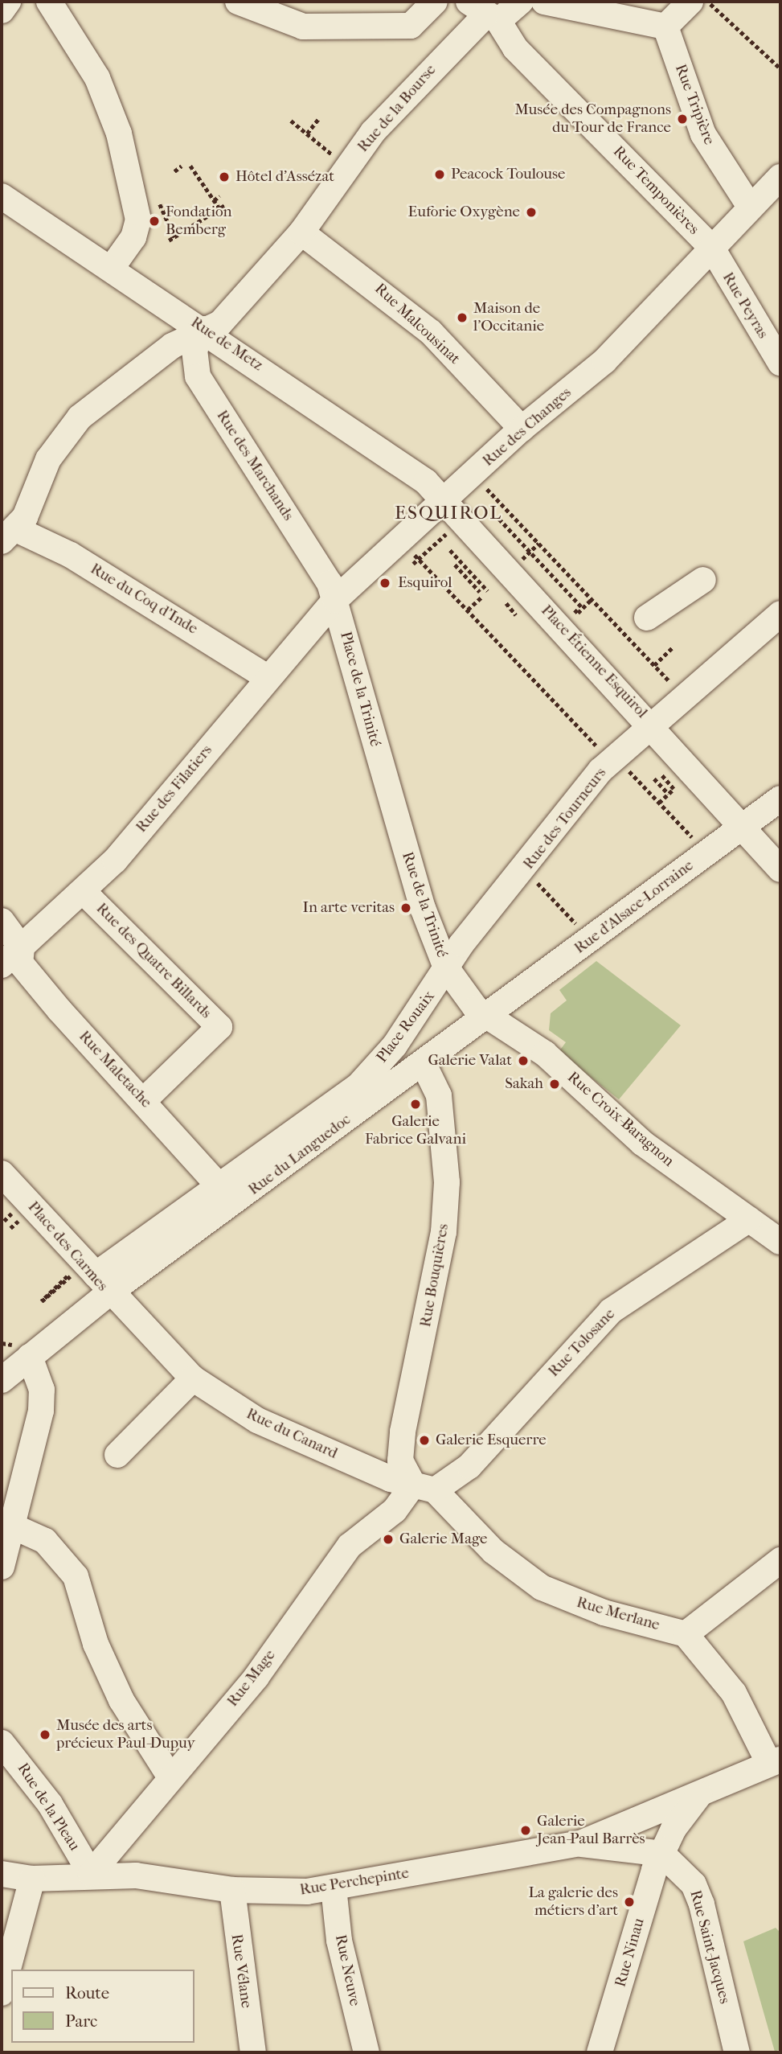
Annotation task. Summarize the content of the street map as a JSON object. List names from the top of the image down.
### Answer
{
  "streets": {
    "street": [
      "Rue Tripière",
      "Rue de la Bourse",
      "Rue Temponières",
      "Rue Peyras",
      "Rue Malcousinat",
      "Rue de Metz",
      "Rue des Changes",
      "Rue des Marchands",
      "Rue du Coq d'Inde",
      "Place Étienne Esquirol",
      "Place de la Trinité",
      "Rue des Filatiers",
      "Rue des Tourneurs",
      "Rue de la Trinité",
      "Rue d'Alsace-Lorraine",
      "Rue des Quatre Billards",
      "Place Rouaix",
      "Rue Maletache",
      "Rue Croix-Baragnon",
      "Rue du Languedoc",
      "Place des Carmes",
      "Rue Bouquières",
      "Rue Tolosane",
      "Rue du Canard",
      "Rue Merlane",
      "Rue Mage",
      "Rue de la Pleau",
      "Rue Perchepinte",
      "Rue Saint-Jacques",
      "Rue Ninau",
      "Rue Neuve",
      "Rue Vélane"
    ]
  },
  "crossings": [
    ["Rue Tripière", "Rue des Changes"],
    ["Rue de la Bourse", "Rue Temponières"],
    ["Rue de la Bourse", "Rue Malcousinat"],
    ["Rue de la Bourse", "Rue de Metz"],
    ["Rue de la Bourse", "Rue des Marchands"],
    ["Rue de la Bourse", "Rue du Coq d'Inde"],
    ["Rue Temponières", "Rue Peyras"],
    ["Rue Temponières", "Rue des Changes"],
    ["Rue Peyras", "Rue des Changes"],
    ["Rue Malcousinat", "Rue des Changes"],
    ["Rue de Metz", "Rue des Changes"],
    ["Rue de Metz", "Rue des Marchands"],
    ["Rue de Metz", "Place Étienne Esquirol"],
    ["Rue des Changes", "Rue des Marchands"],
    ["Rue des Changes", "Place Étienne Esquirol"],
    ["Rue des Changes", "Place de la Trinité"],
    ["Rue des Changes", "Rue des Filatiers"],
    ["Rue des Marchands", "Place de la Trinité"],
    ["Rue des Marchands", "Rue des Filatiers"],
    ["Rue du Coq d'Inde", "Rue des Filatiers"],
    ["Place Étienne Esquirol", "Rue des Tourneurs"],
    ["Place Étienne Esquirol", "Rue d'Alsace-Lorraine"],
    ["Place de la Trinité", "Rue des Filatiers"],
    ["Place de la Trinité", "Rue de la Trinité"],
    ["Rue des Filatiers", "Rue des Quatre Billards"],
    ["Rue des Filatiers", "Rue Maletache"],
    ["Rue des Tourneurs", "Place Rouaix"],
    ["Rue de la Trinité", "Rue d'Alsace-Lorraine"],
    ["Rue de la Trinité", "Place Rouaix"],
    ["Rue de la Trinité", "Rue Croix-Baragnon"],
    ["Rue de la Trinité", "Rue du Languedoc"],
    ["Rue d'Alsace-Lorraine", "Rue Croix-Baragnon"],
    ["Rue d'Alsace-Lorraine", "Rue du Languedoc"],
    ["Rue des Quatre Billards", "Rue Maletache"],
    ["Place Rouaix", "Rue du Languedoc"],
    ["Rue Maletache", "Rue du Languedoc"],
    ["Rue Croix-Baragnon", "Rue du Languedoc"],
    ["Rue Croix-Baragnon", "Rue Tolosane"],
    ["Rue du Languedoc", "Place des Carmes"],
    ["Rue du Languedoc", "Rue Bouquières"],
    ["Rue du Languedoc", "Rue du Canard"],
    ["Place des Carmes", "Rue du Canard"],
    ["Rue Bouquières", "Rue Tolosane"],
    ["Rue Bouquières", "Rue du Canard"],
    ["Rue Bouquières", "Rue Merlane"],
    ["Rue Bouquières", "Rue Mage"],
    ["Rue Tolosane", "Rue du Canard"],
    ["Rue Tolosane", "Rue Merlane"],
    ["Rue Tolosane", "Rue Mage"],
    ["Rue du Canard", "Rue Merlane"],
    ["Rue du Canard", "Rue Mage"],
    ["Rue Merlane", "Rue Mage"],
    ["Rue Mage", "Rue de la Pleau"],
    ["Rue Mage", "Rue Perchepinte"],
    ["Rue de la Pleau", "Rue Perchepinte"],
    ["Rue Perchepinte", "Rue Neuve"],
    ["Rue Perchepinte", "Rue Vélane"],
    ["Rue Saint-Jacques", "Rue Ninau"]
  ],
  "districts": ["ESQUIROL"],
  "places": [
    "Musée des Compagnons du Tour de France",
    "Peacock Toulouse",
    "Hôtel d'Assézat",
    "Euforie Oxygène",
    "Fondation Bemberg",
    "Maison de l'Occitanie",
    "Esquirol",
    "In arte veritas",
    "Galerie Valat",
    "Sakah",
    "Galerie Fabrice Galvani",
    "Galerie Esquerre",
    "Galerie Mage",
    "Musée des arts précieux Paul-Dupuy",
    "Galerie Jean-Paul Barrès",
    "La galerie des métiers d’art"
  ],
  "legend": ["Route", "Parc"]
}
